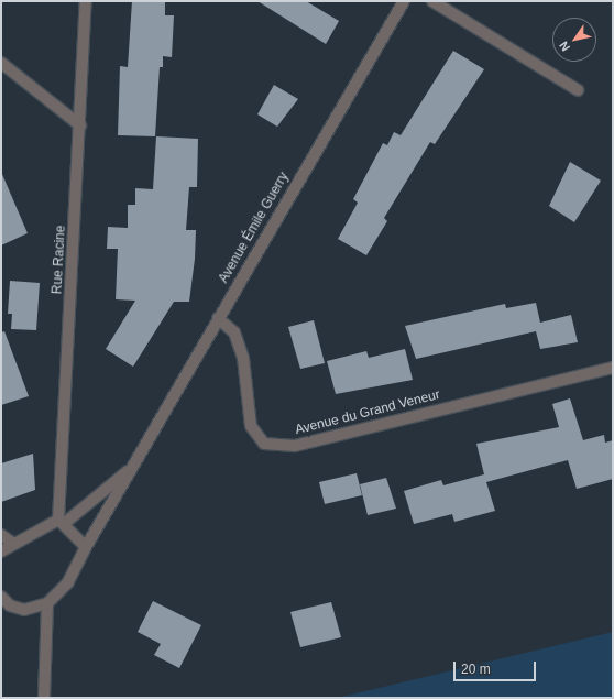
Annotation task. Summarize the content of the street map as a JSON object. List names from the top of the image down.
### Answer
{
  "streets": {
    "street": ["Avenue Émile Guerry", "Rue Racine", "Avenue du Grand Veneur"]
  },
  "crossings": [
    ["Avenue Émile Guerry", "Avenue du Grand Veneur"]
  ],
  "scale_bar": "20 m",
  "north": "bottom left"
}
